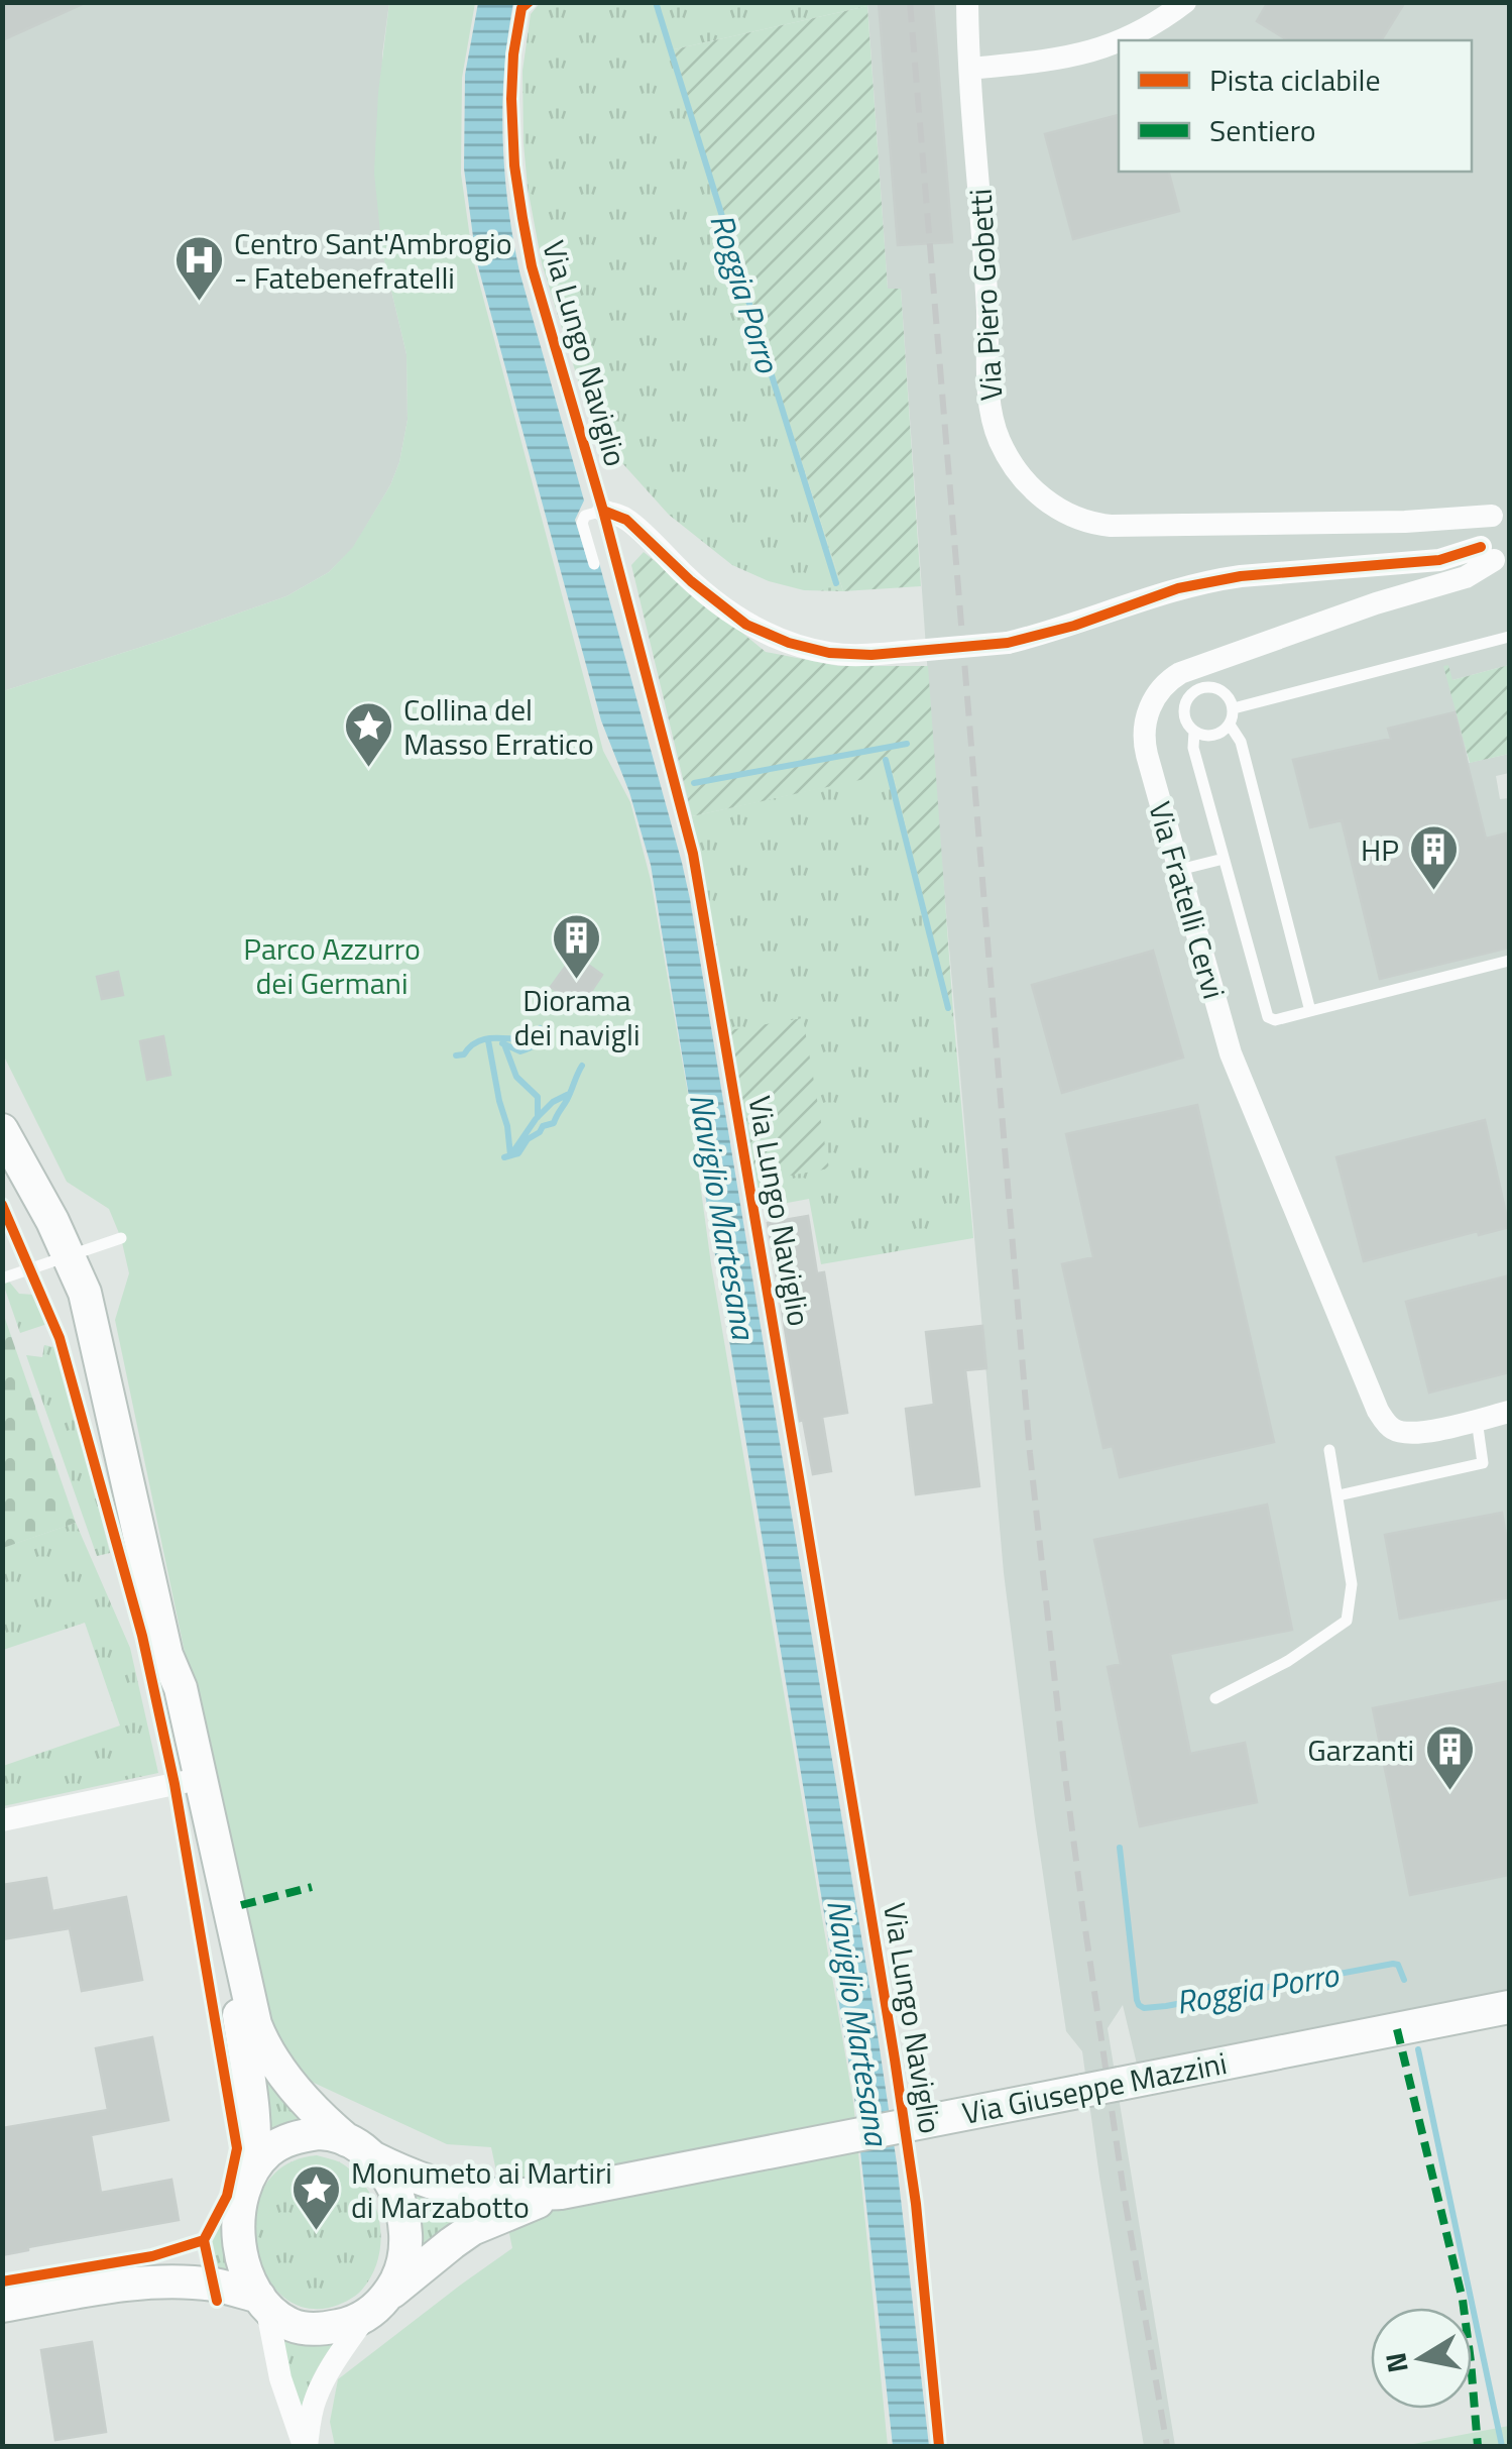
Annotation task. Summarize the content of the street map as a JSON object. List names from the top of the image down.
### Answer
{
  "streets": {
    "street": ["Via Piero Gobetti", "Via Fratelli Cervi", "Via Giuseppe Mazzini"],
    "cycle path": ["Via Lungo Naviglio"]
  },
  "crossings": [
    ["Via Piero Gobetti", "Via Fratelli Cervi"]
  ],
  "water": ["Roggia Porro", "Naviglio Martesana"],
  "parks": ["Parco Azzurro dei Germani"],
  "places": {
    "hospital": ["Centro Sant'Ambrogio - Fatebenefratelli"],
    "place": ["Collina del Masso Erratico", "Monumeto ai Martiri di Marzabotto"],
    "building": ["HP", "Diorama dei navigli", "Garzanti"]
  },
  "legend": ["Pista ciclabile", "Sentiero"],
  "north": "left"
}
